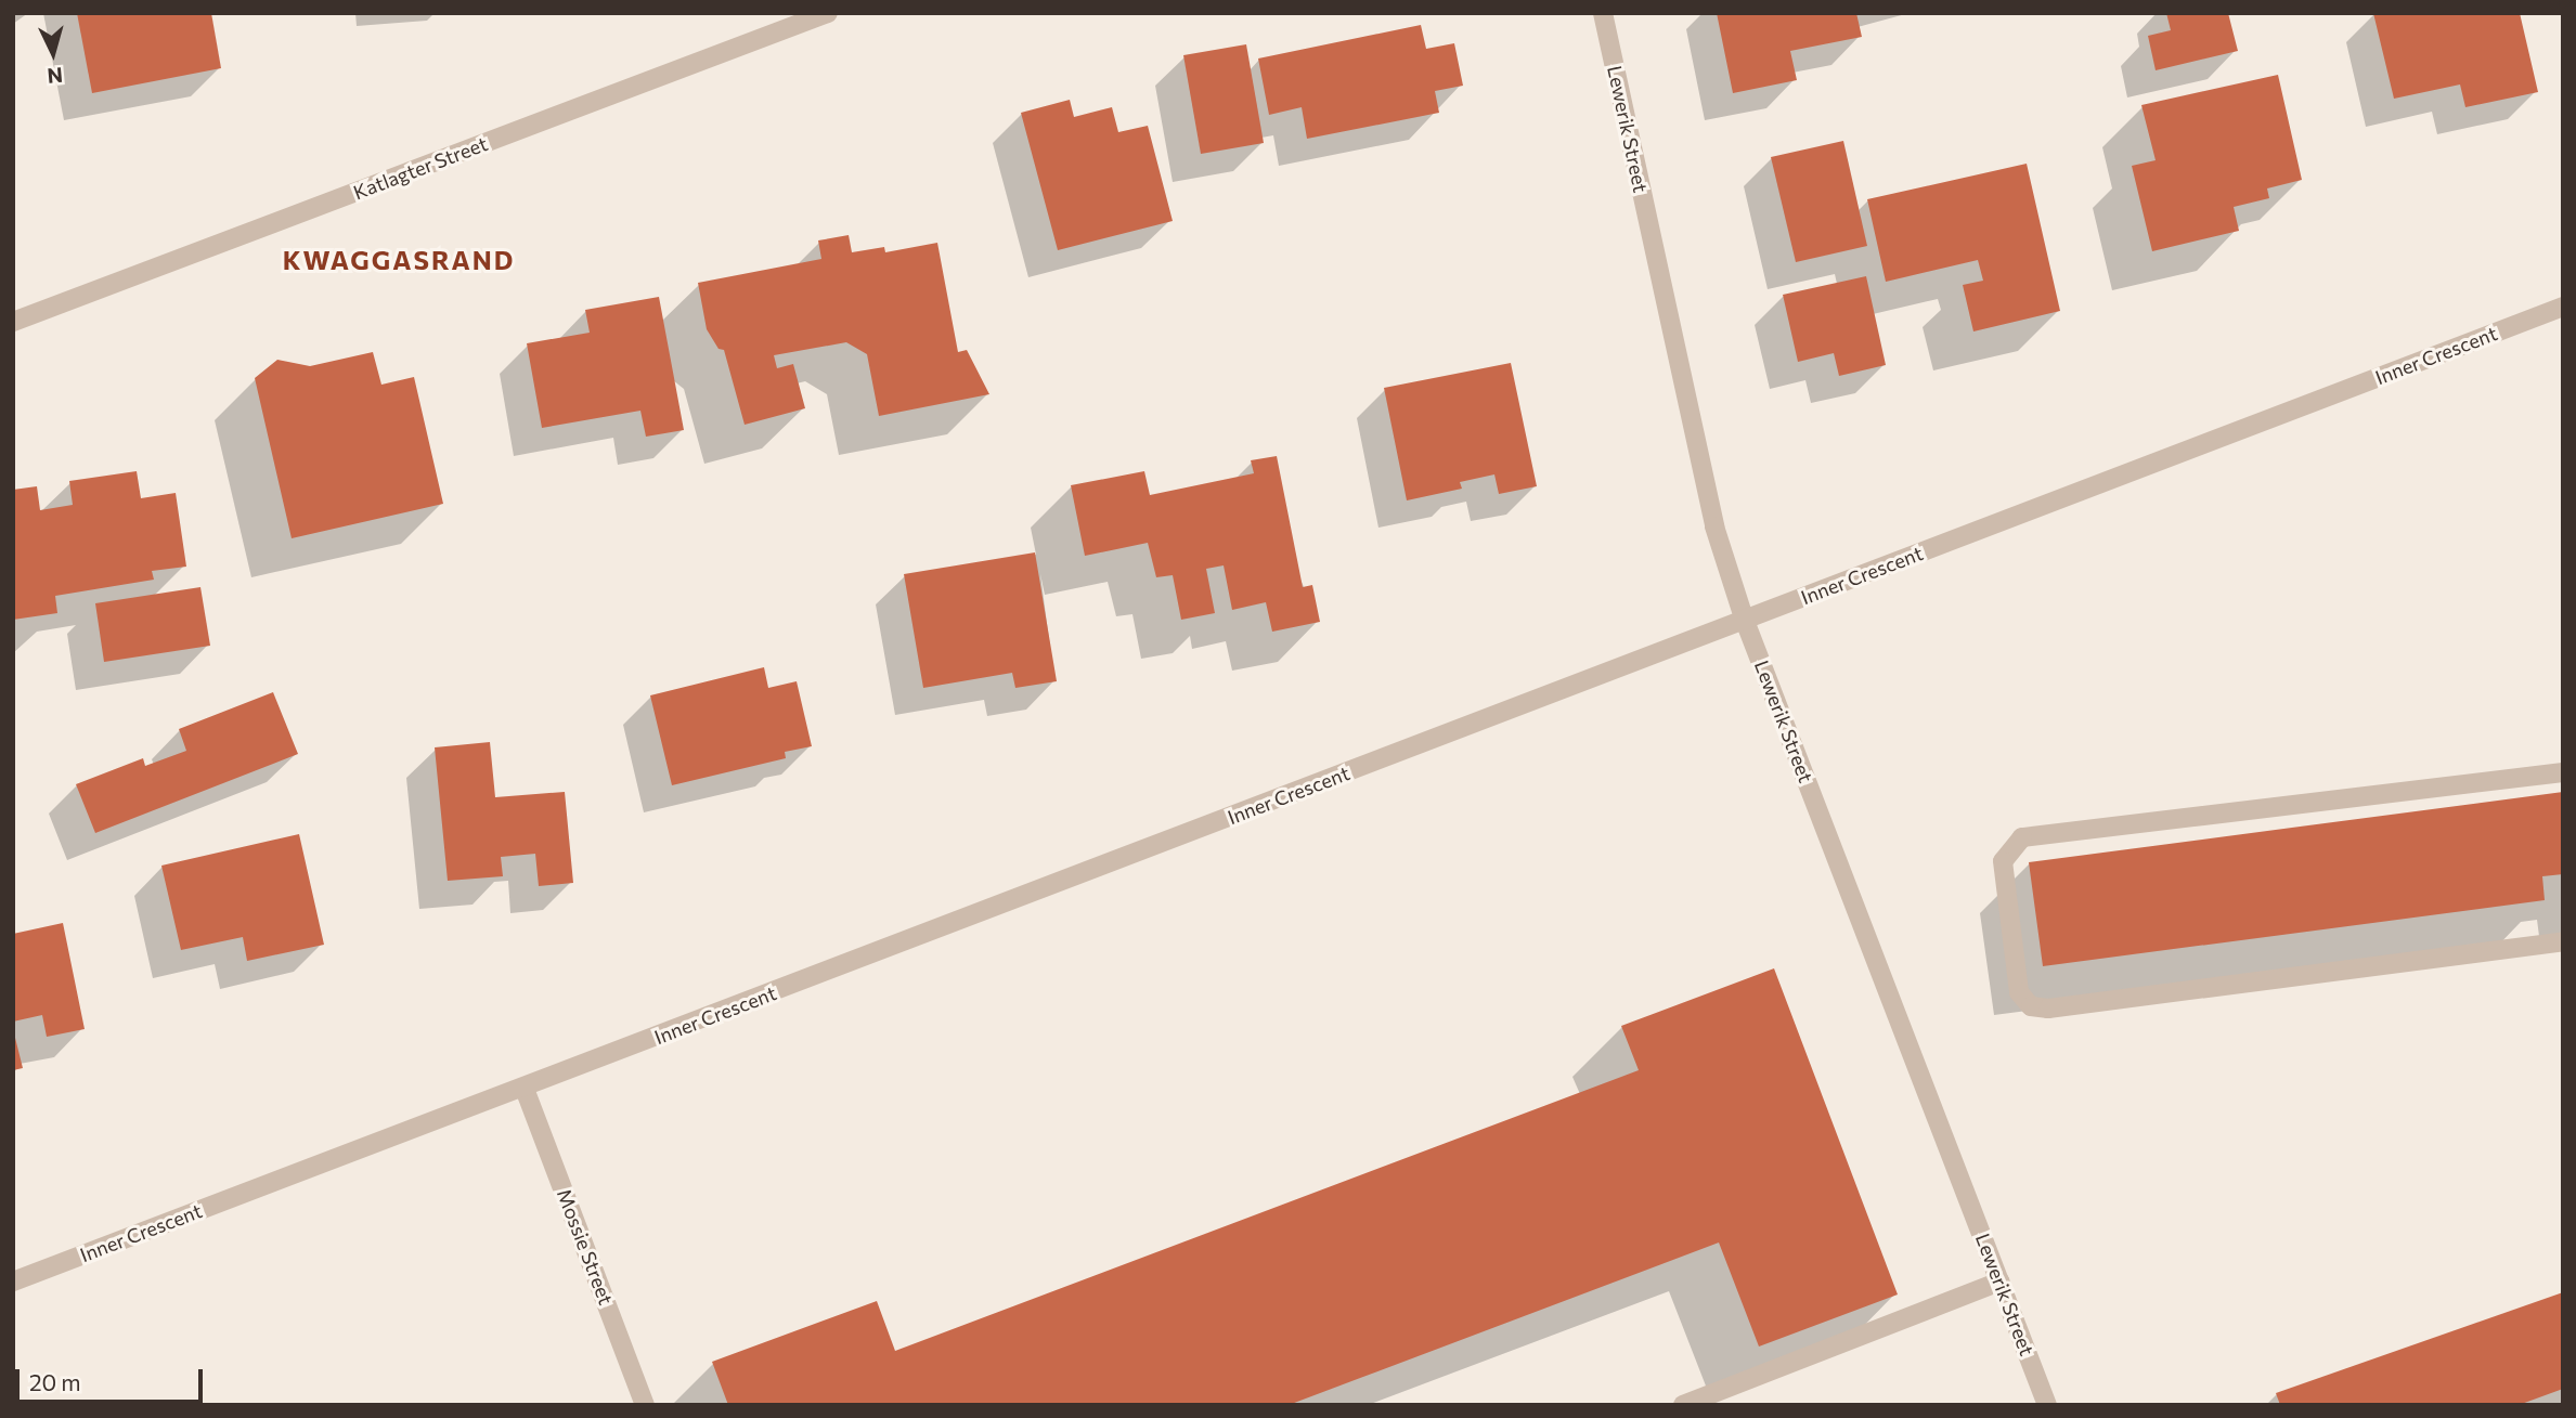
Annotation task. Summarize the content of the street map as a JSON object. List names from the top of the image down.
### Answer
{
  "streets": {
    "street": [
      "Lewerik Street",
      "Katlagter Street",
      "Inner Crescent",
      "Mossie Street"
    ]
  },
  "crossings": [
    ["Lewerik Street", "Inner Crescent"],
    ["Inner Crescent", "Mossie Street"]
  ],
  "districts": ["KWAGGASRAND"],
  "scale_bar": "20 m",
  "north": "bottom"
}
